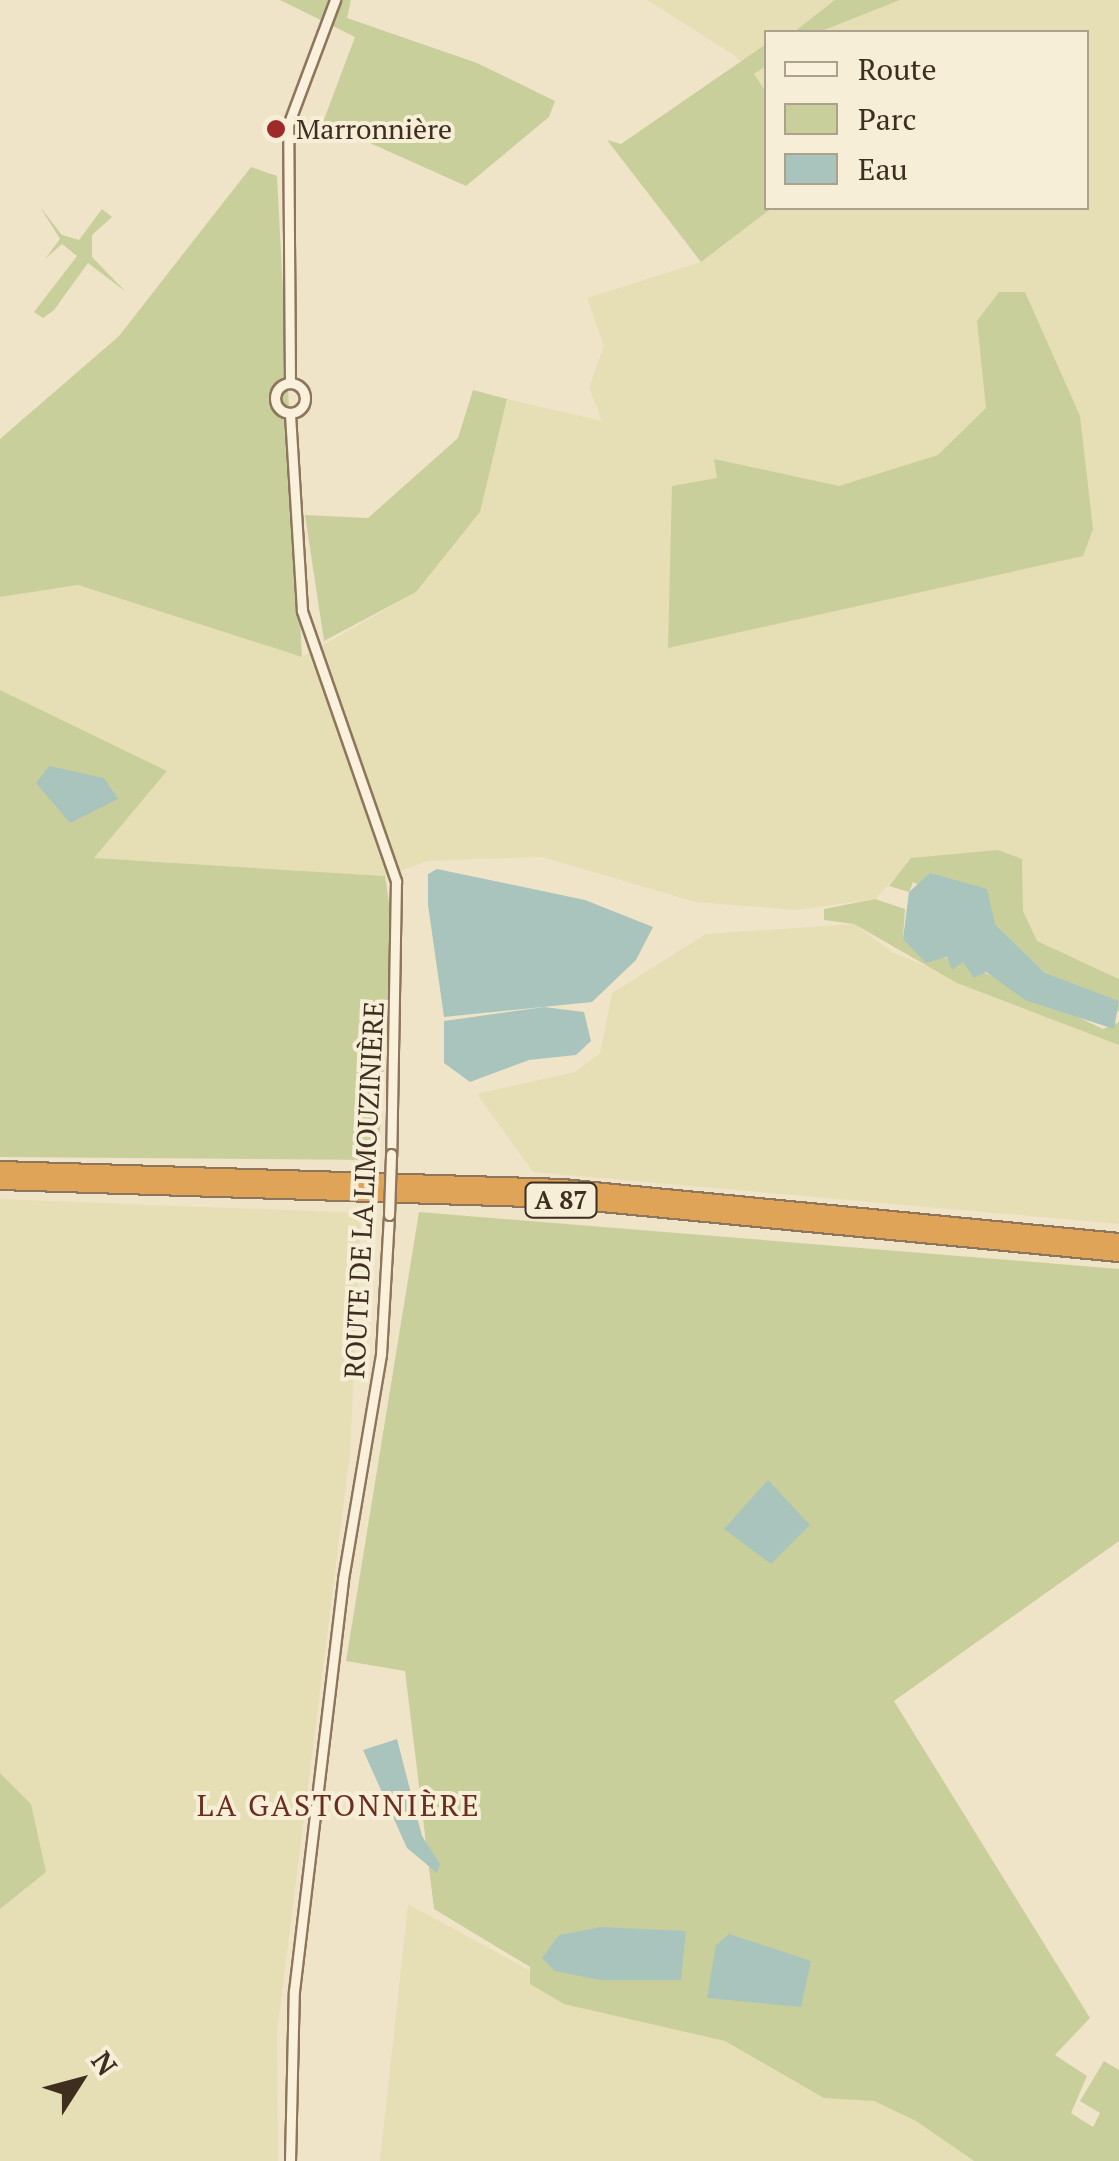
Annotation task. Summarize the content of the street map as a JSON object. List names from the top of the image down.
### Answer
{
  "streets": {
    "highway": ["A 87"],
    "street": ["ROUTE DE LA LIMOUZINIÈRE"]
  },
  "districts": ["LA GASTONNIÈRE"],
  "places": ["Marronnière"],
  "legend": ["Route", "Parc", "Eau"],
  "north": "top right"
}
